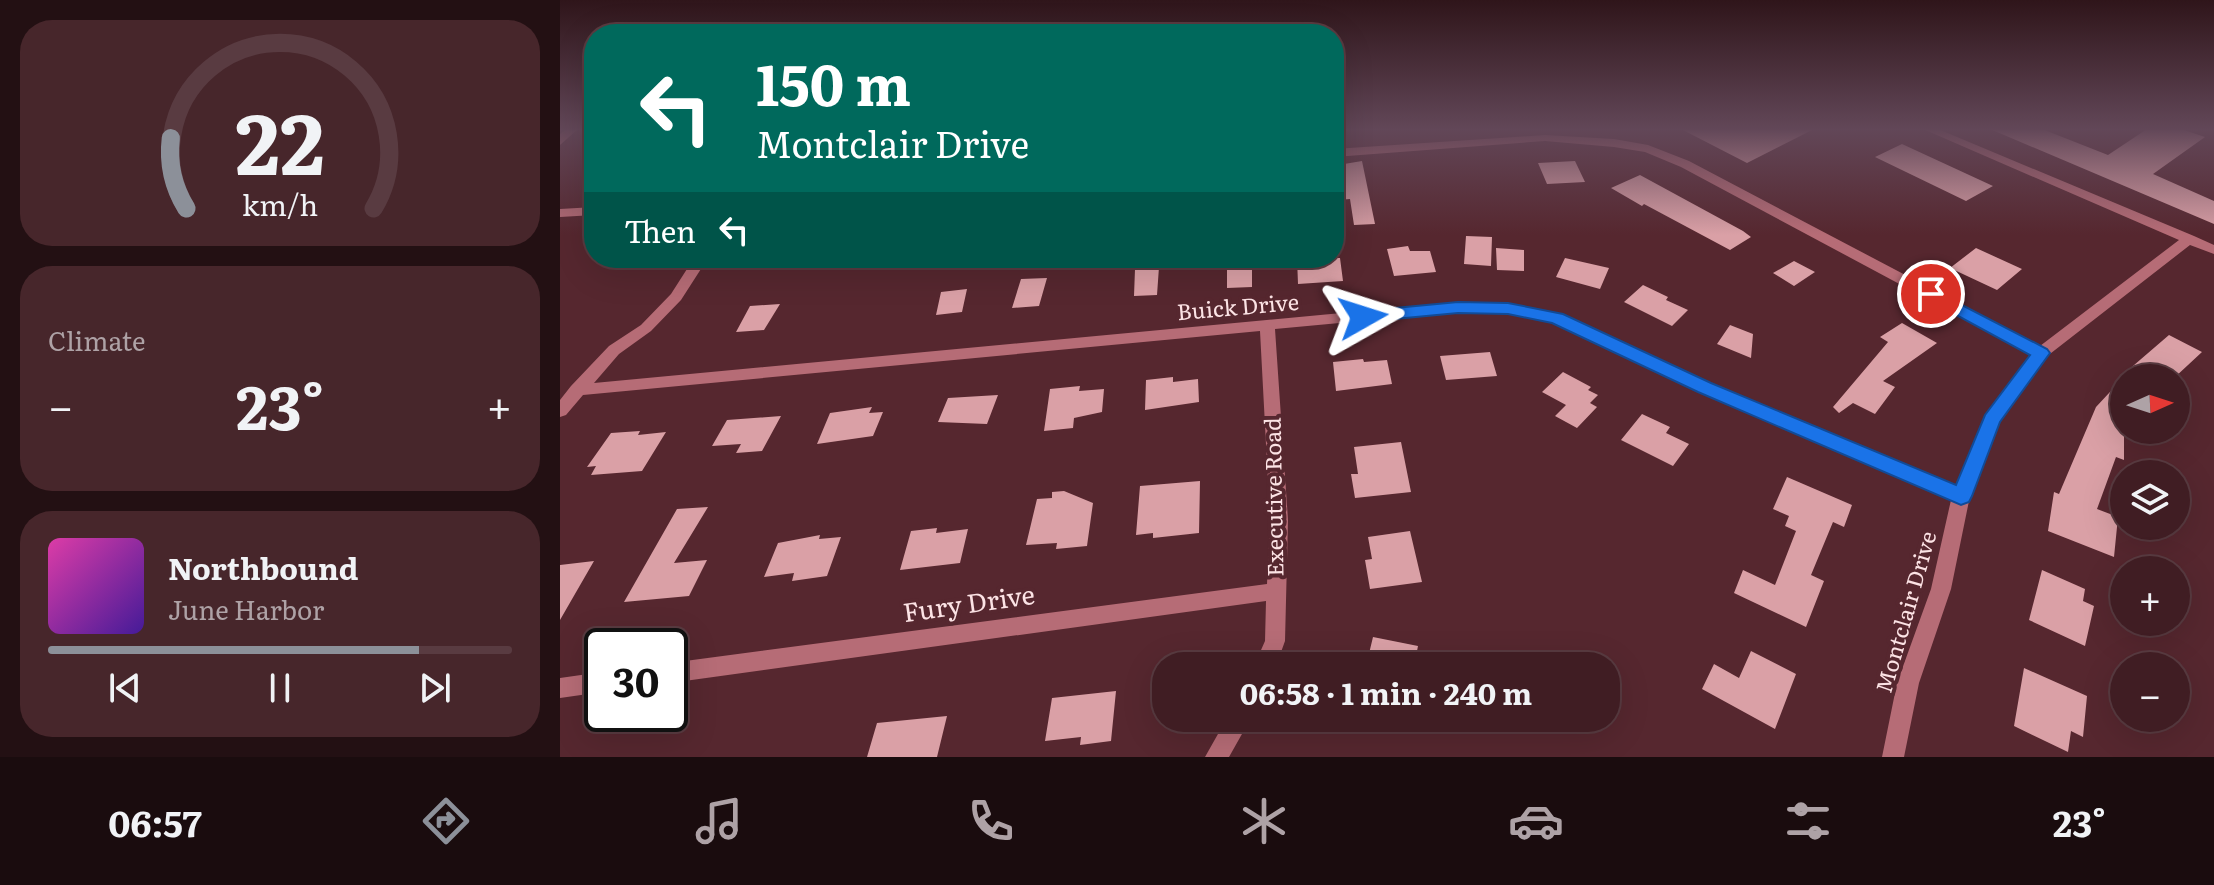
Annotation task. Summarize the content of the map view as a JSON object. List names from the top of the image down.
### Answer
{
  "streets": {
    "street": [
      "Buick Drive",
      "Executive Road",
      "Fury Drive",
      "Montclair Drive"
    ]
  },
  "crossings": [
    ["Buick Drive", "Executive Road"],
    ["Buick Drive", "Montclair Drive"],
    ["Executive Road", "Fury Drive"]
  ],
  "north": "right",
  "page": {
    "turn": ["150 m", "Montclair Drive"],
    "then": "Then",
    "tile": "Climate",
    "map_buttons": ["+", "−"],
    "heat": ["−", "23°", "+"],
    "song": ["Northbound", "June Harbor"],
    "limit": "30",
    "trip": "06:58 · 1 min · 240 m",
    "tabs": ["06:57", "23°"],
    "gauge": ["22", "km/h"]
  }
}
